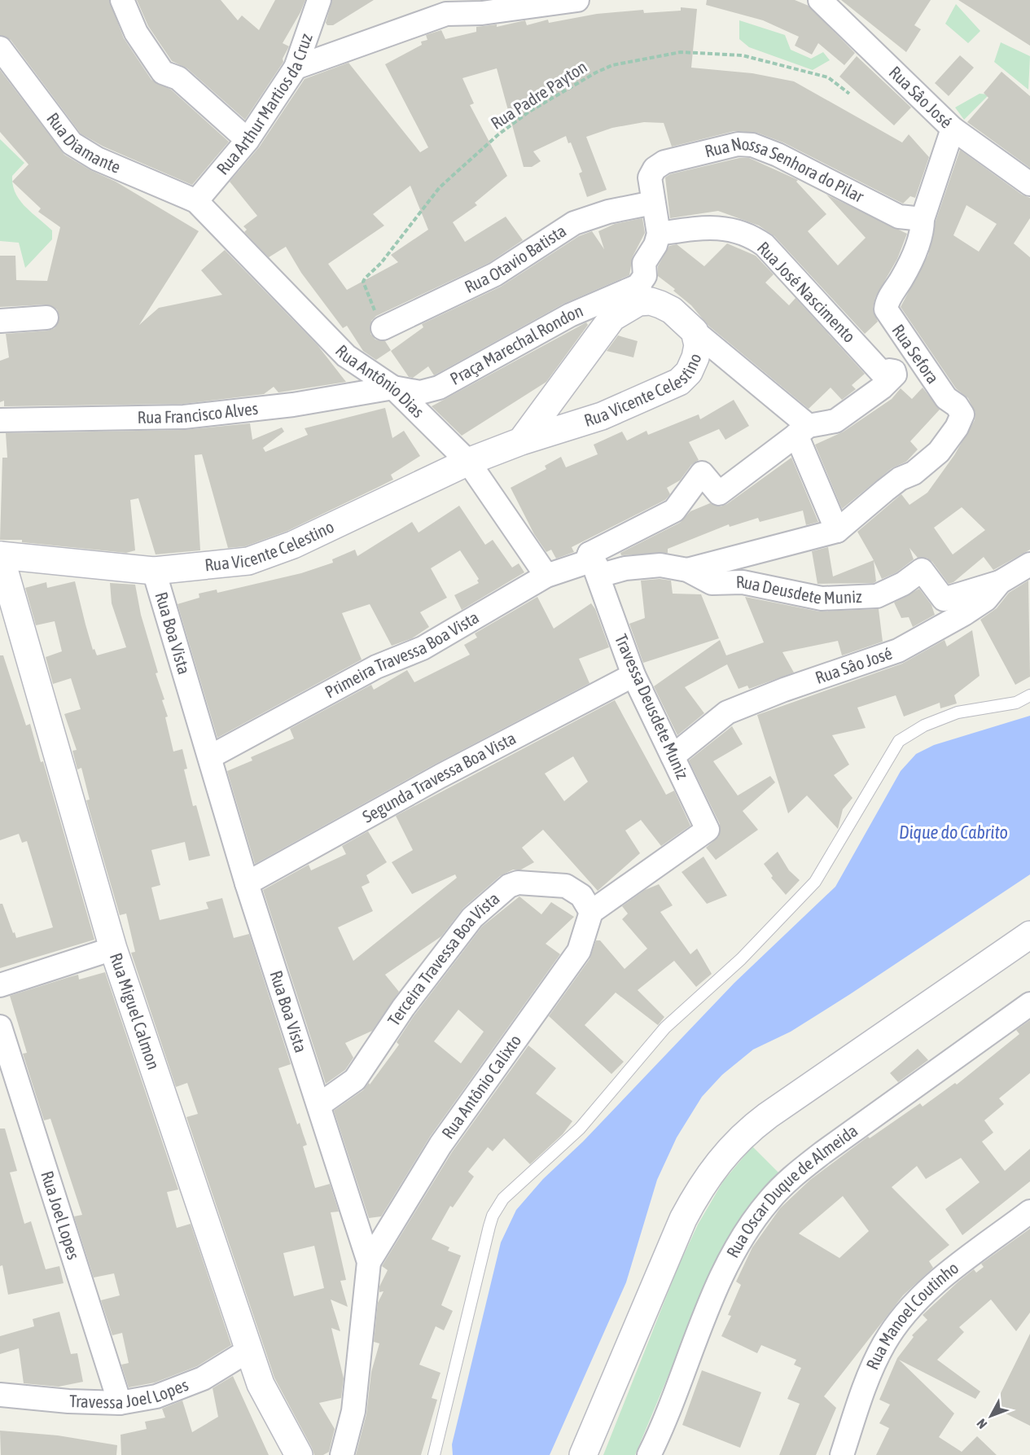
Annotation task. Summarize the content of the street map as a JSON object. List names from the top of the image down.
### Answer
{
  "streets": {
    "street": [
      "Rua Sâo José",
      "Rua Arthur Martios da Cruz",
      "Rua Diamante",
      "Rua Nossa Senhora do Pilar",
      "Rua Otavio Batista",
      "Rua José Nascimento",
      "Praça Marechal Rondon",
      "Rua Sefora",
      "Rua Antônio Dias",
      "Rua Vicente Celestino",
      "Rua Francisco Alves",
      "Rua Deusdete Muniz",
      "Rua Boa Vista",
      "Primeira Travessa Boa Vista",
      "Travessa Deusdete Muniz",
      "Segunda Travessa Boa Vista",
      "Terceira Travessa Boa Vista",
      "Rua Miguel Calmon",
      "Rua Antônio Calixto",
      "Rua Oscar Duque de Almeida",
      "Rua Joel Lopes",
      "Rua Manoel Coutinho",
      "Travessa Joel Lopes"
    ],
    "path": ["Rua Padre Payton"]
  },
  "crossings": [
    ["Rua Padre Payton", "Rua Otavio Batista"],
    ["Rua Sâo José", "Rua Deusdete Muniz"],
    ["Rua Sâo José", "Travessa Deusdete Muniz"],
    ["Rua Arthur Martios da Cruz", "Rua Diamante"],
    ["Rua Arthur Martios da Cruz", "Rua Antônio Dias"],
    ["Rua Diamante", "Rua Antônio Dias"],
    ["Rua Nossa Senhora do Pilar", "Rua Otavio Batista"],
    ["Rua Nossa Senhora do Pilar", "Rua Sefora"],
    ["Rua José Nascimento", "Praça Marechal Rondon"],
    ["Rua José Nascimento", "Primeira Travessa Boa Vista"],
    ["Praça Marechal Rondon", "Rua Antônio Dias"],
    ["Praça Marechal Rondon", "Rua Vicente Celestino"],
    ["Praça Marechal Rondon", "Rua Francisco Alves"],
    ["Rua Antônio Dias", "Rua Vicente Celestino"],
    ["Rua Antônio Dias", "Rua Francisco Alves"],
    ["Rua Antônio Dias", "Primeira Travessa Boa Vista"],
    ["Rua Vicente Celestino", "Rua Boa Vista"],
    ["Rua Vicente Celestino", "Rua Miguel Calmon"],
    ["Rua Deusdete Muniz", "Primeira Travessa Boa Vista"],
    ["Rua Deusdete Muniz", "Travessa Deusdete Muniz"],
    ["Rua Boa Vista", "Primeira Travessa Boa Vista"],
    ["Rua Boa Vista", "Segunda Travessa Boa Vista"],
    ["Rua Boa Vista", "Terceira Travessa Boa Vista"],
    ["Rua Boa Vista", "Rua Antônio Calixto"],
    ["Primeira Travessa Boa Vista", "Travessa Deusdete Muniz"],
    ["Travessa Deusdete Muniz", "Segunda Travessa Boa Vista"],
    ["Travessa Deusdete Muniz", "Terceira Travessa Boa Vista"],
    ["Travessa Deusdete Muniz", "Rua Antônio Calixto"],
    ["Terceira Travessa Boa Vista", "Rua Antônio Calixto"],
    ["Rua Miguel Calmon", "Travessa Joel Lopes"],
    ["Rua Joel Lopes", "Travessa Joel Lopes"]
  ],
  "water": ["Dique do Cabrito"],
  "north": "bottom left"
}
